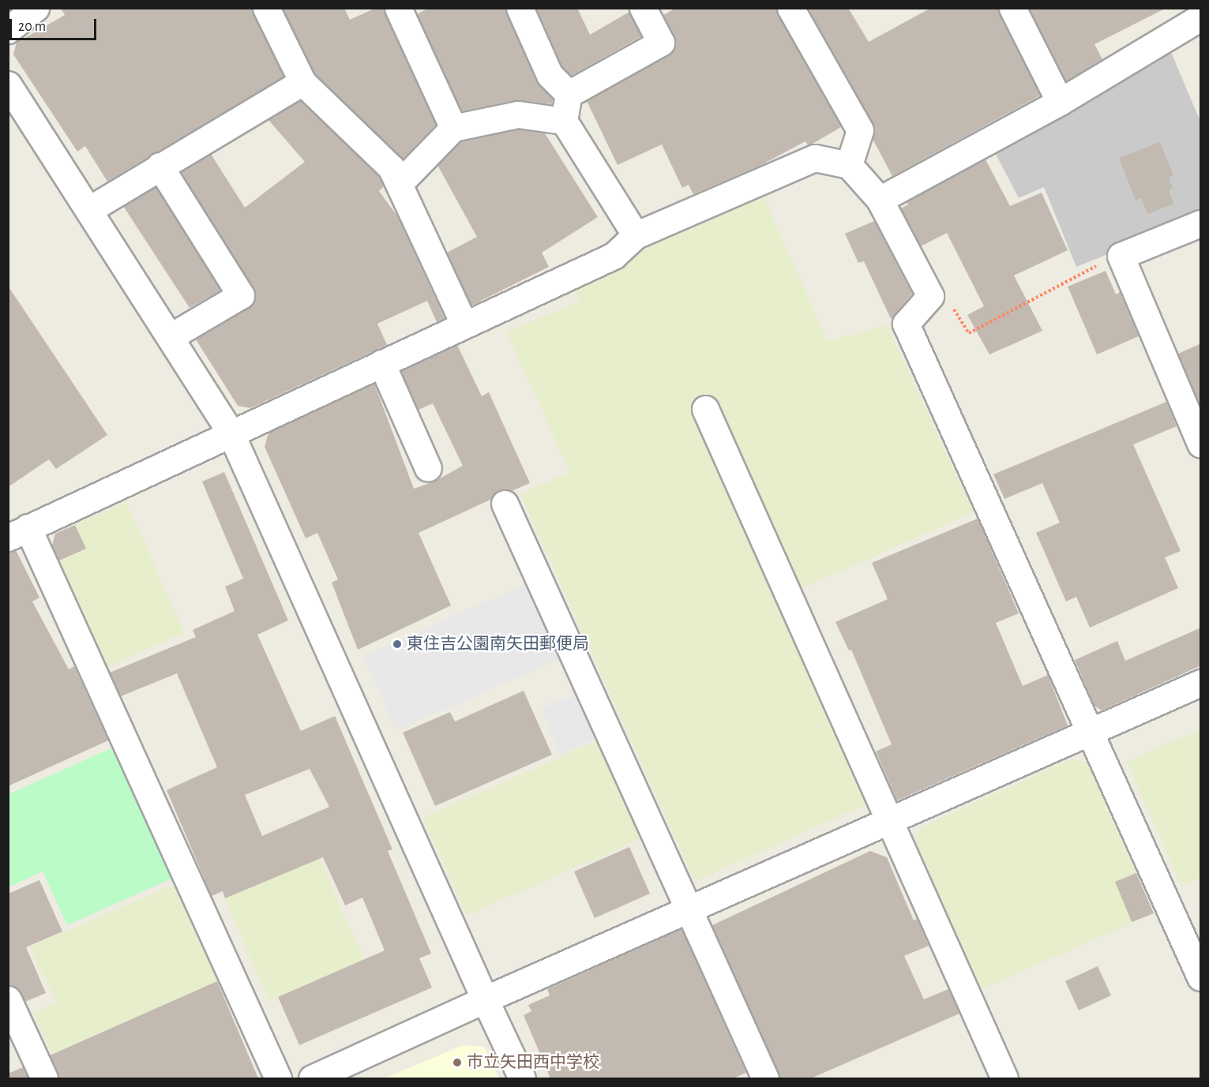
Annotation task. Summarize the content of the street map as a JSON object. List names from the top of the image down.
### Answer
{
  "places": ["東住吉公園南矢田郵便局", "市立矢田西中学校"],
  "scale_bar": "20 m"
}
